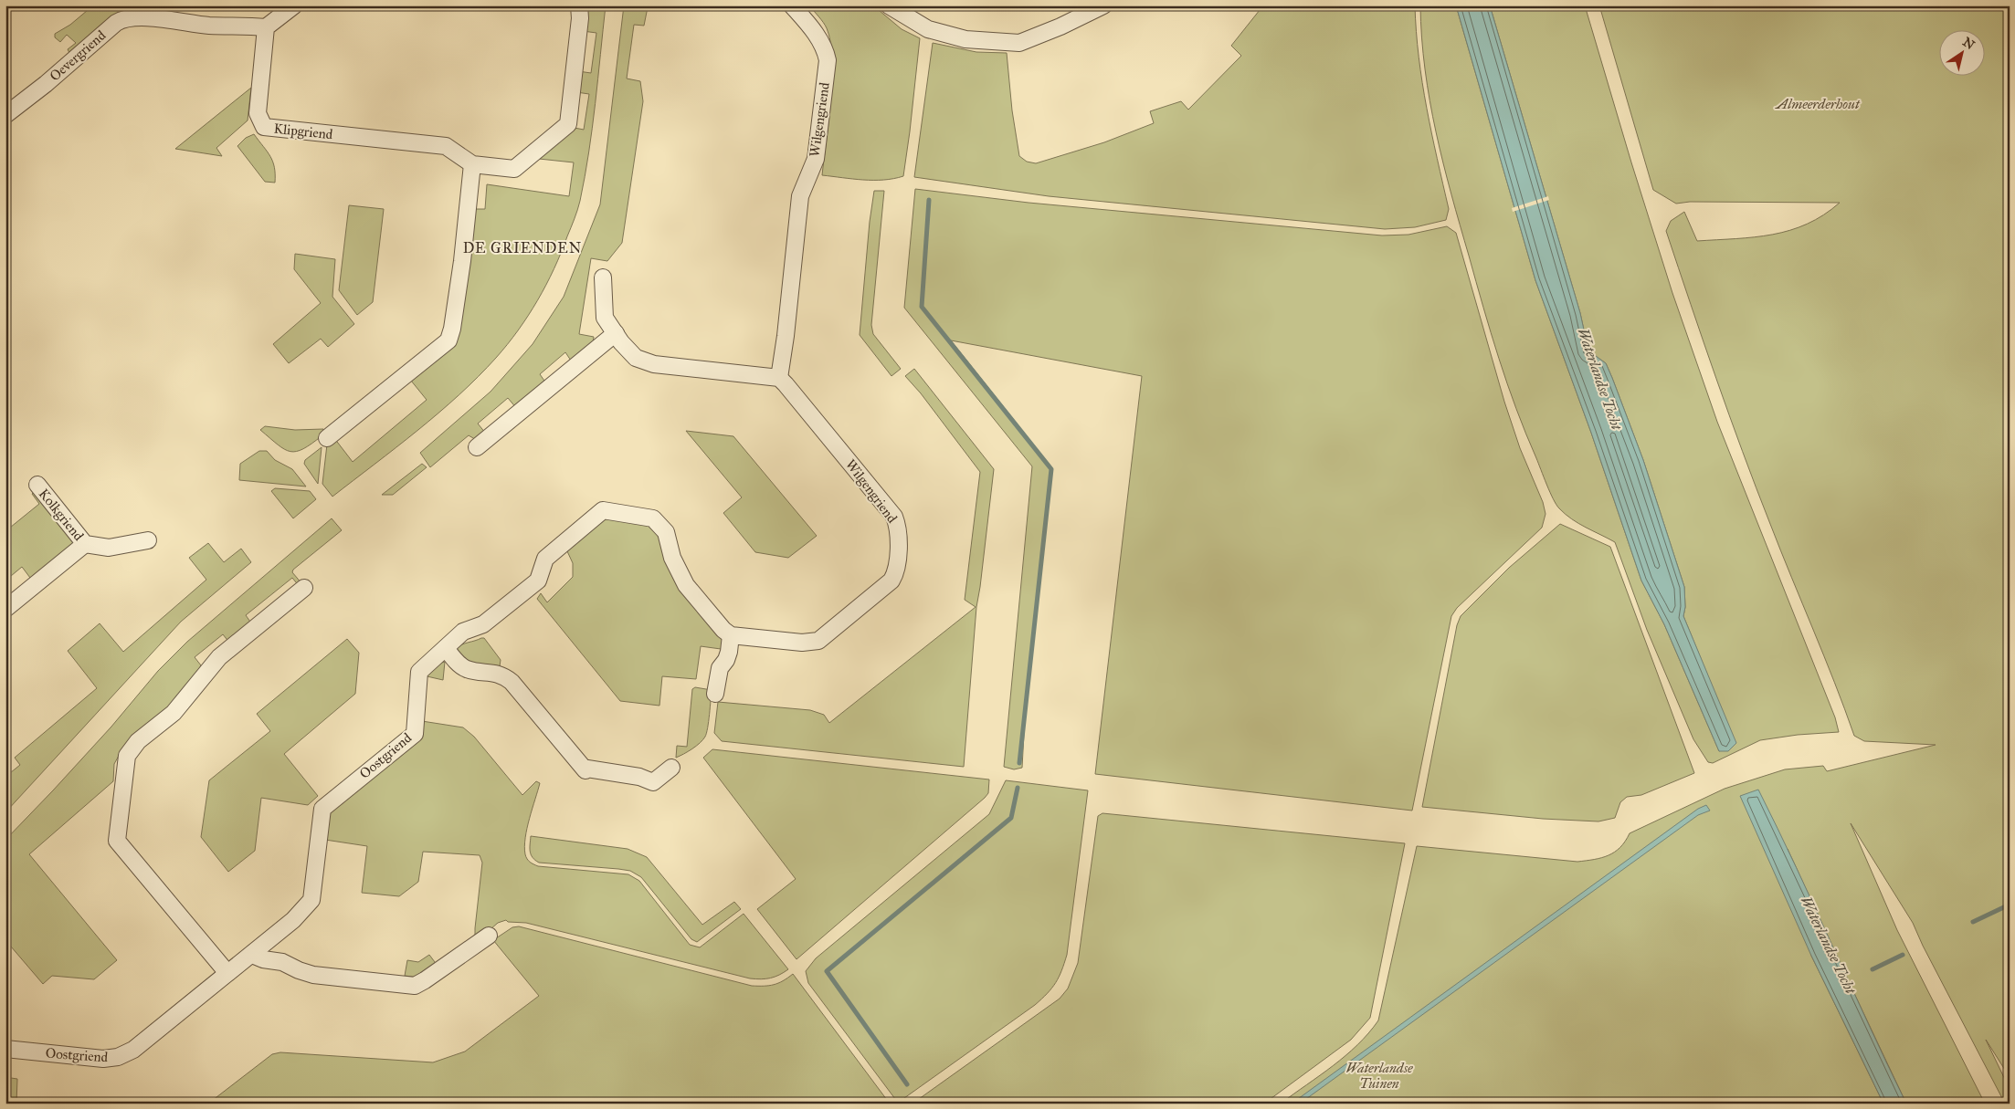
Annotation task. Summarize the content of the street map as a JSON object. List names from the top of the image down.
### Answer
{
  "streets": {
    "street": [
      "Oevergriend",
      "Wilgengriend",
      "Klipgriend",
      "Kolkgriend",
      "Oostgriend"
    ]
  },
  "crossings": [
    ["Oevergriend", "Klipgriend"]
  ],
  "districts": ["DE GRIENDEN"],
  "water": ["Waterlandse Tocht"],
  "parks": ["Almeerderhout", "Waterlandse Tuinen"],
  "north": "top right"
}
